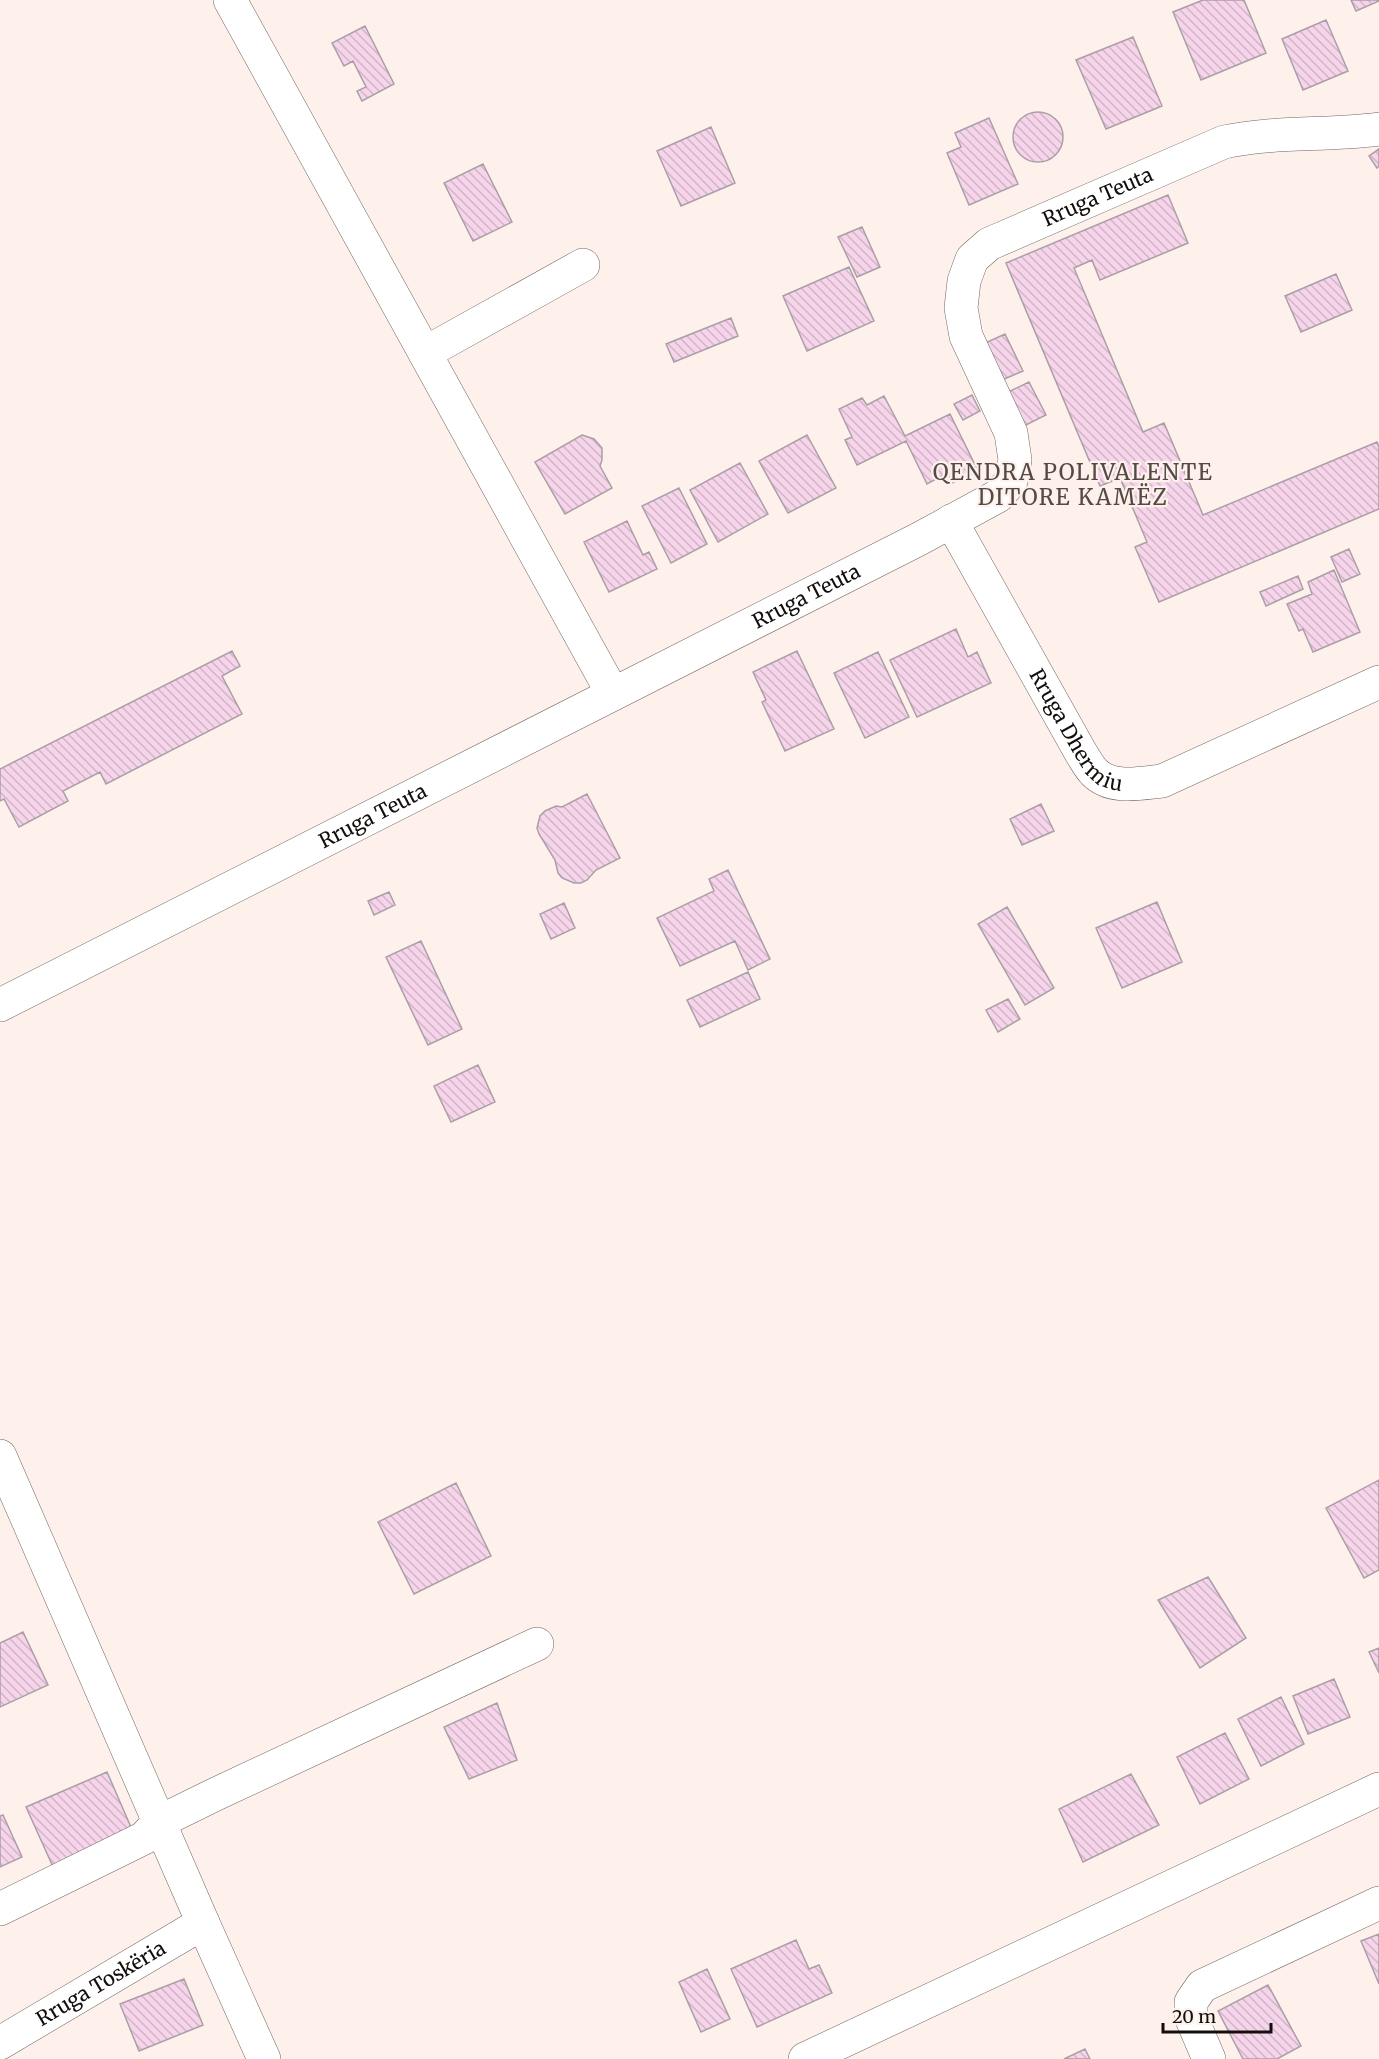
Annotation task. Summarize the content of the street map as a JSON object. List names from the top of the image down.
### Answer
{
  "streets": {
    "street": ["Rruga Teuta", "Rruga Dhermiu", "Rruga Toskëria"]
  },
  "crossings": [
    ["Rruga Teuta", "Rruga Dhermiu"]
  ],
  "districts": ["QENDRA POLIVALENTE DITORE KAMËZ"],
  "scale_bar": "20 m"
}
